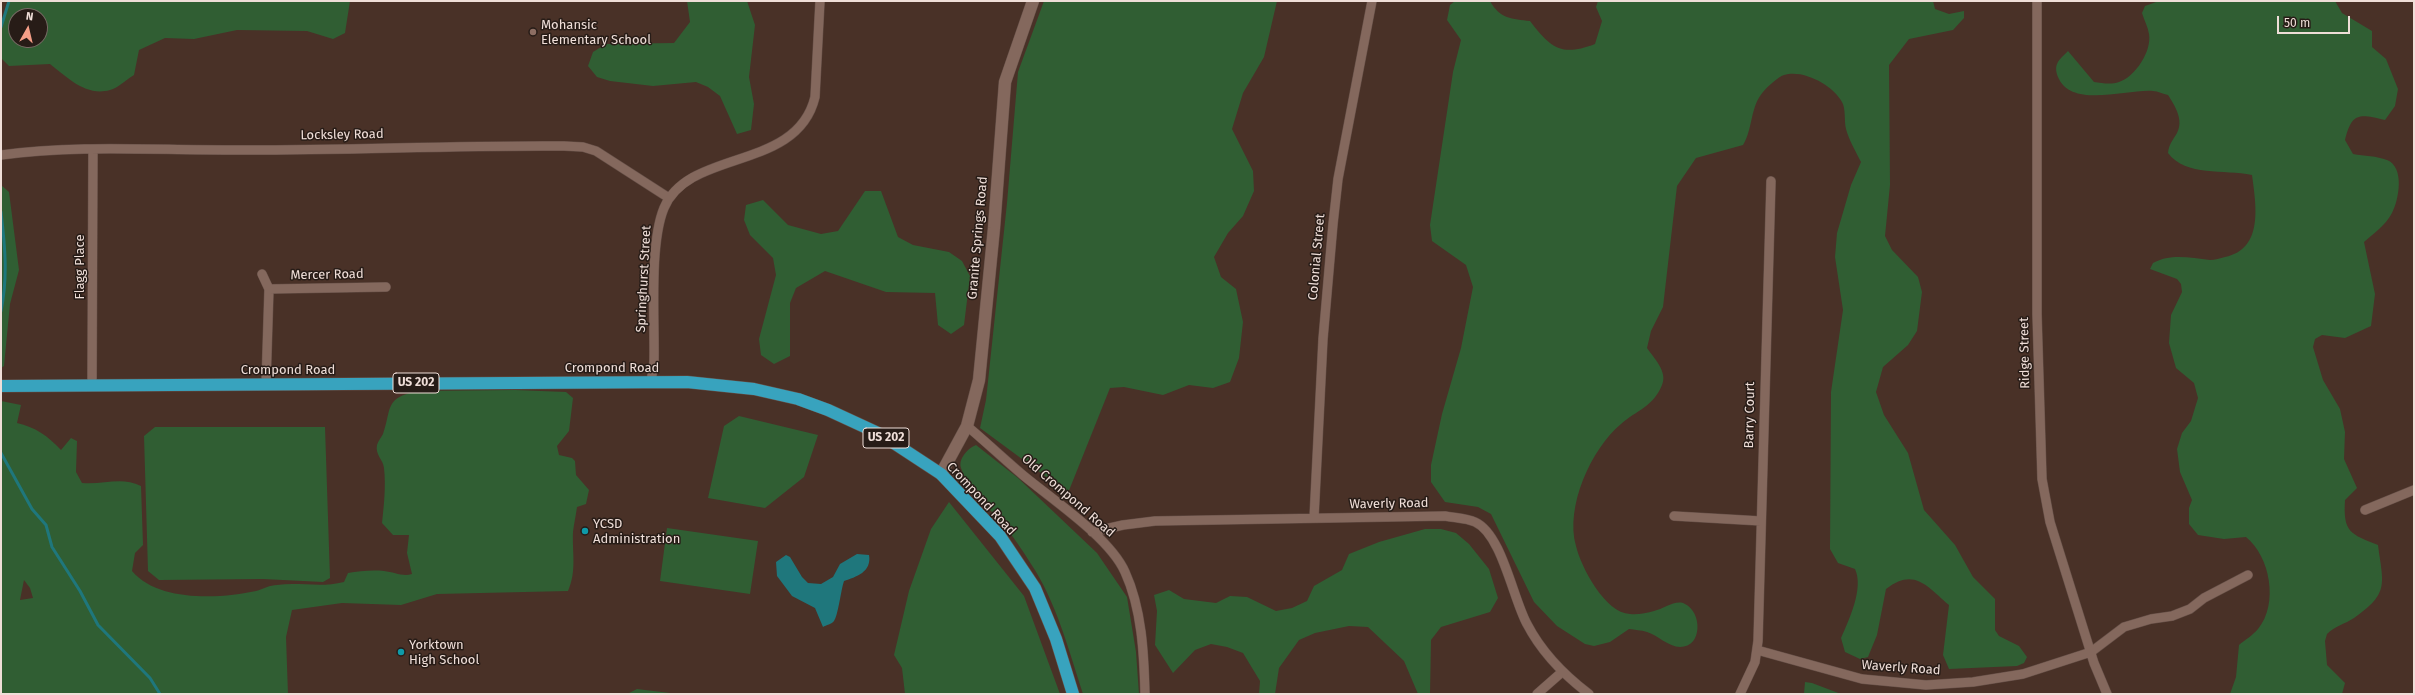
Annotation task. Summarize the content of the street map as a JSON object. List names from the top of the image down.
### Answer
{
  "streets": {
    "highway": ["Crompond Road", "US 202"],
    "street": [
      "Locksley Road",
      "Granite Springs Road",
      "Colonial Street",
      "Flagg Place",
      "Mercer Road",
      "Springhurst Street",
      "Ridge Street",
      "Barry Court",
      "Old Crompond Road",
      "Waverly Road"
    ]
  },
  "crossings": [
    ["Locksley Road", "Flagg Place"],
    ["Locksley Road", "Springhurst Street"],
    ["Granite Springs Road", "Crompond Road"],
    ["Granite Springs Road", "Old Crompond Road"],
    ["Colonial Street", "Waverly Road"],
    ["Flagg Place", "Crompond Road"],
    ["Springhurst Street", "Crompond Road"],
    ["Ridge Street", "Waverly Road"],
    ["Barry Court", "Waverly Road"],
    ["Old Crompond Road", "Waverly Road"]
  ],
  "places": ["Mohansic Elementary School", "YCSD Administration", "Yorktown High School"],
  "scale_bar": "50 m",
  "north": "top"
}
